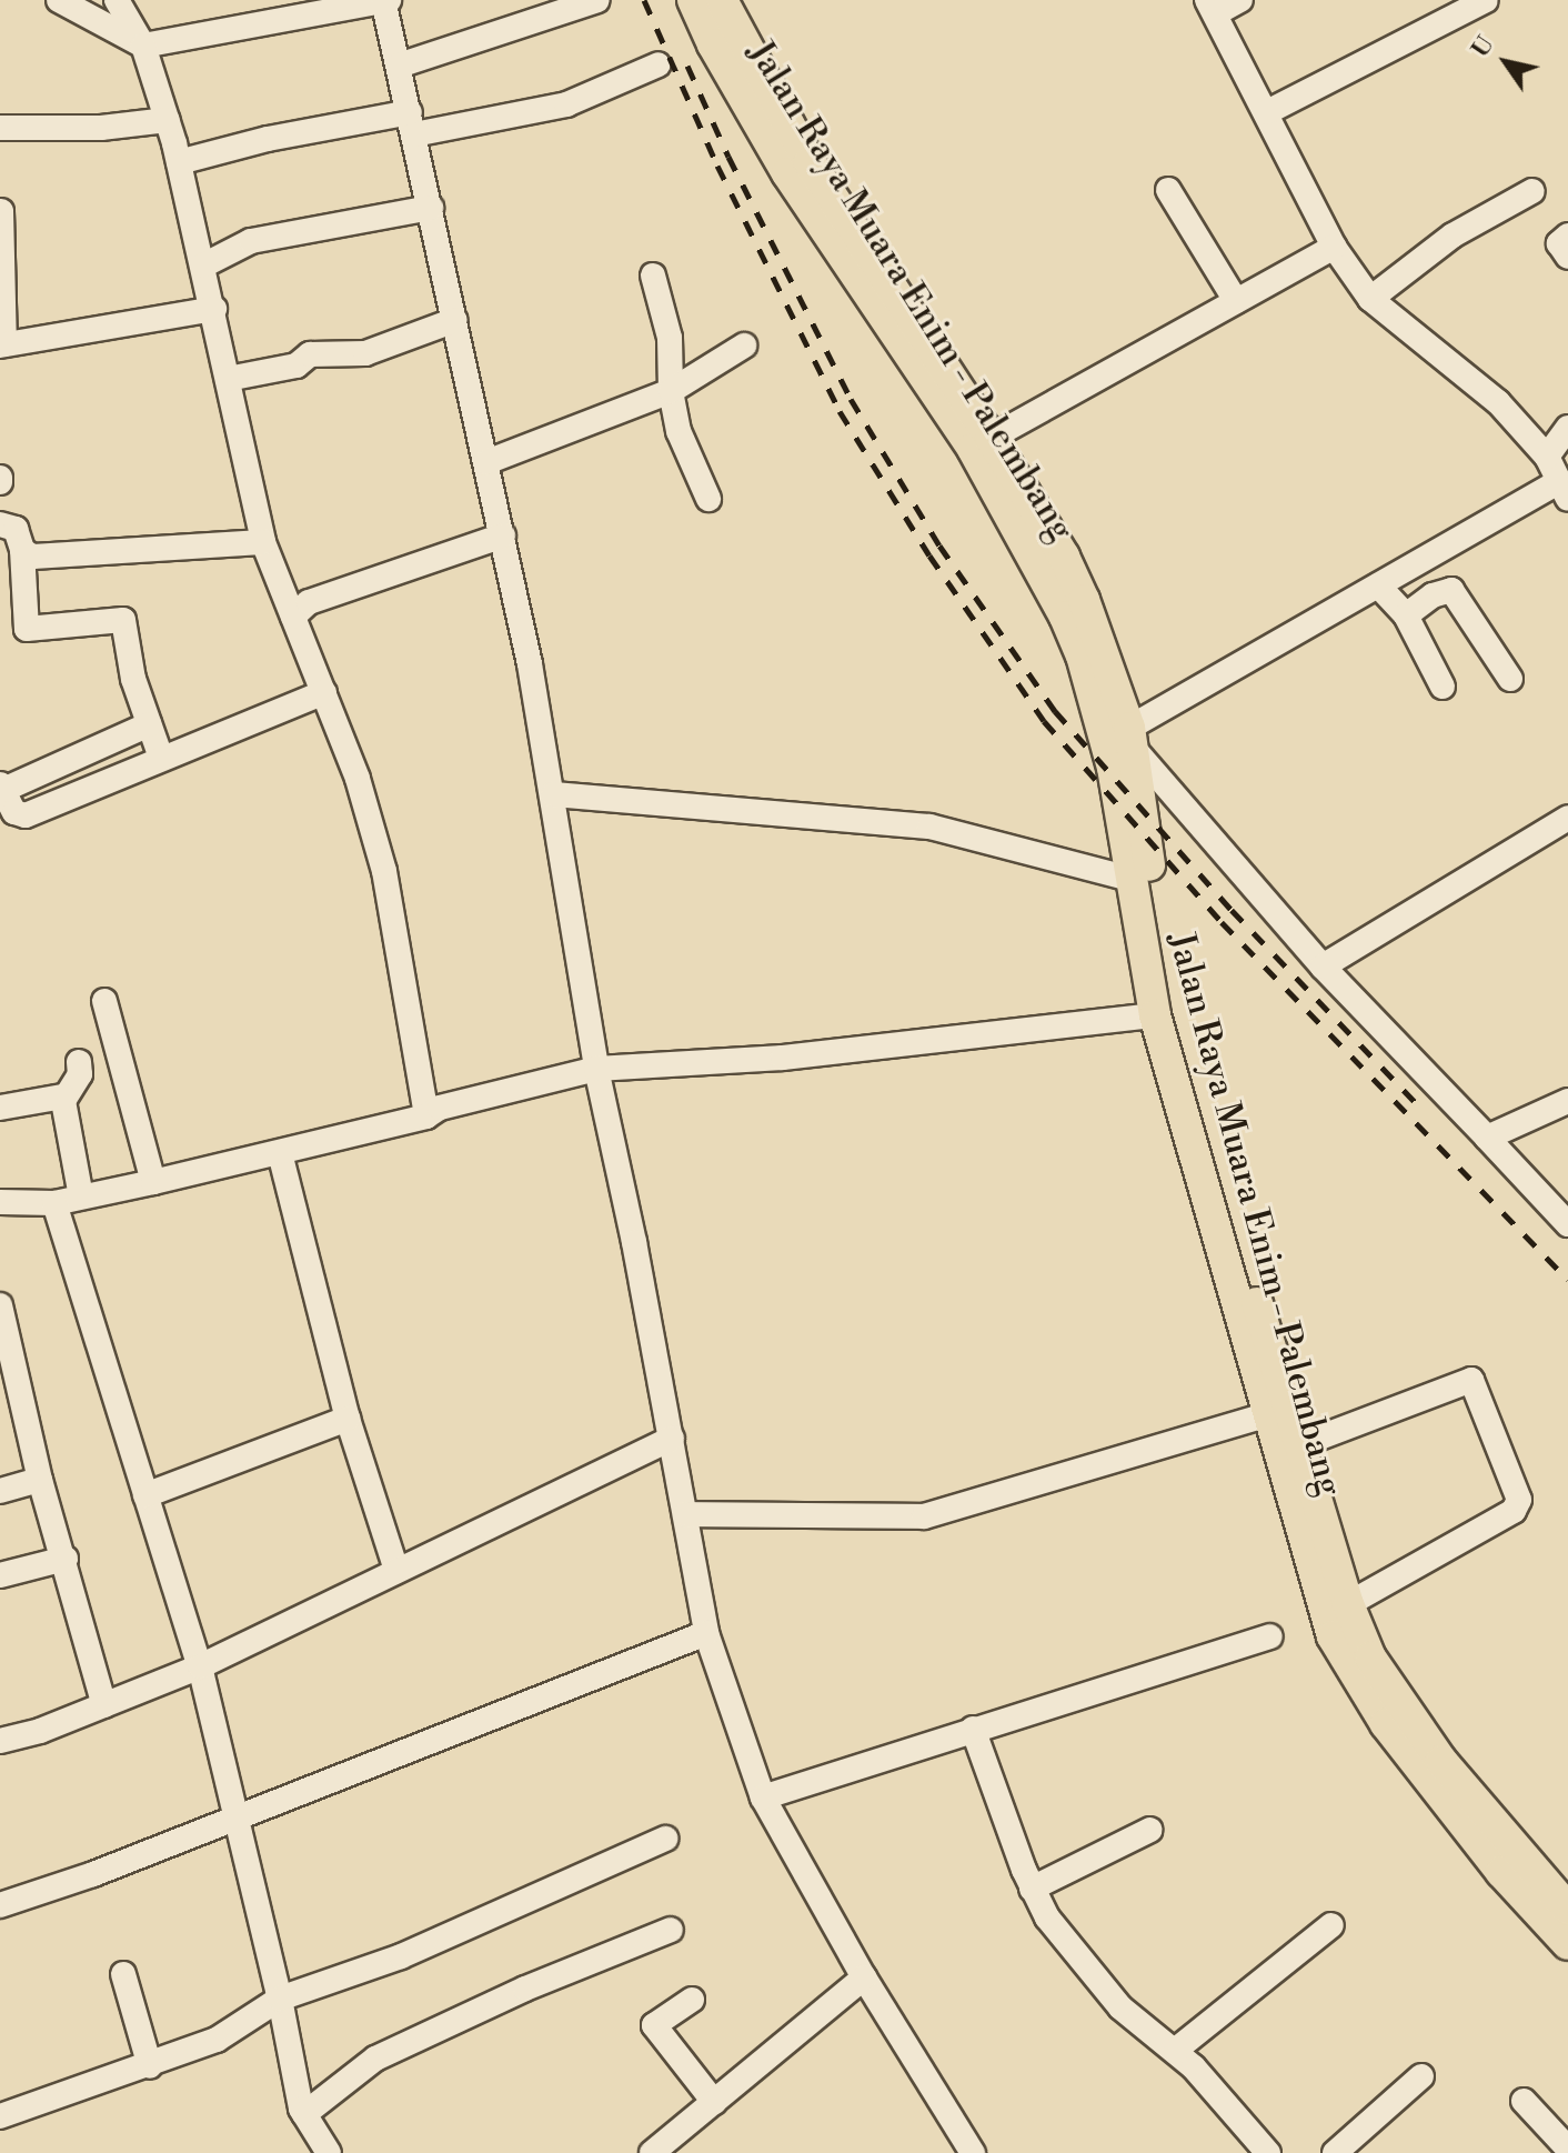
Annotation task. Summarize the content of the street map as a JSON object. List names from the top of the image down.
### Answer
{
  "streets": {
    "main road": ["Jalan Raya Muara Enim - Palembang"]
  },
  "north": "top left"
}
